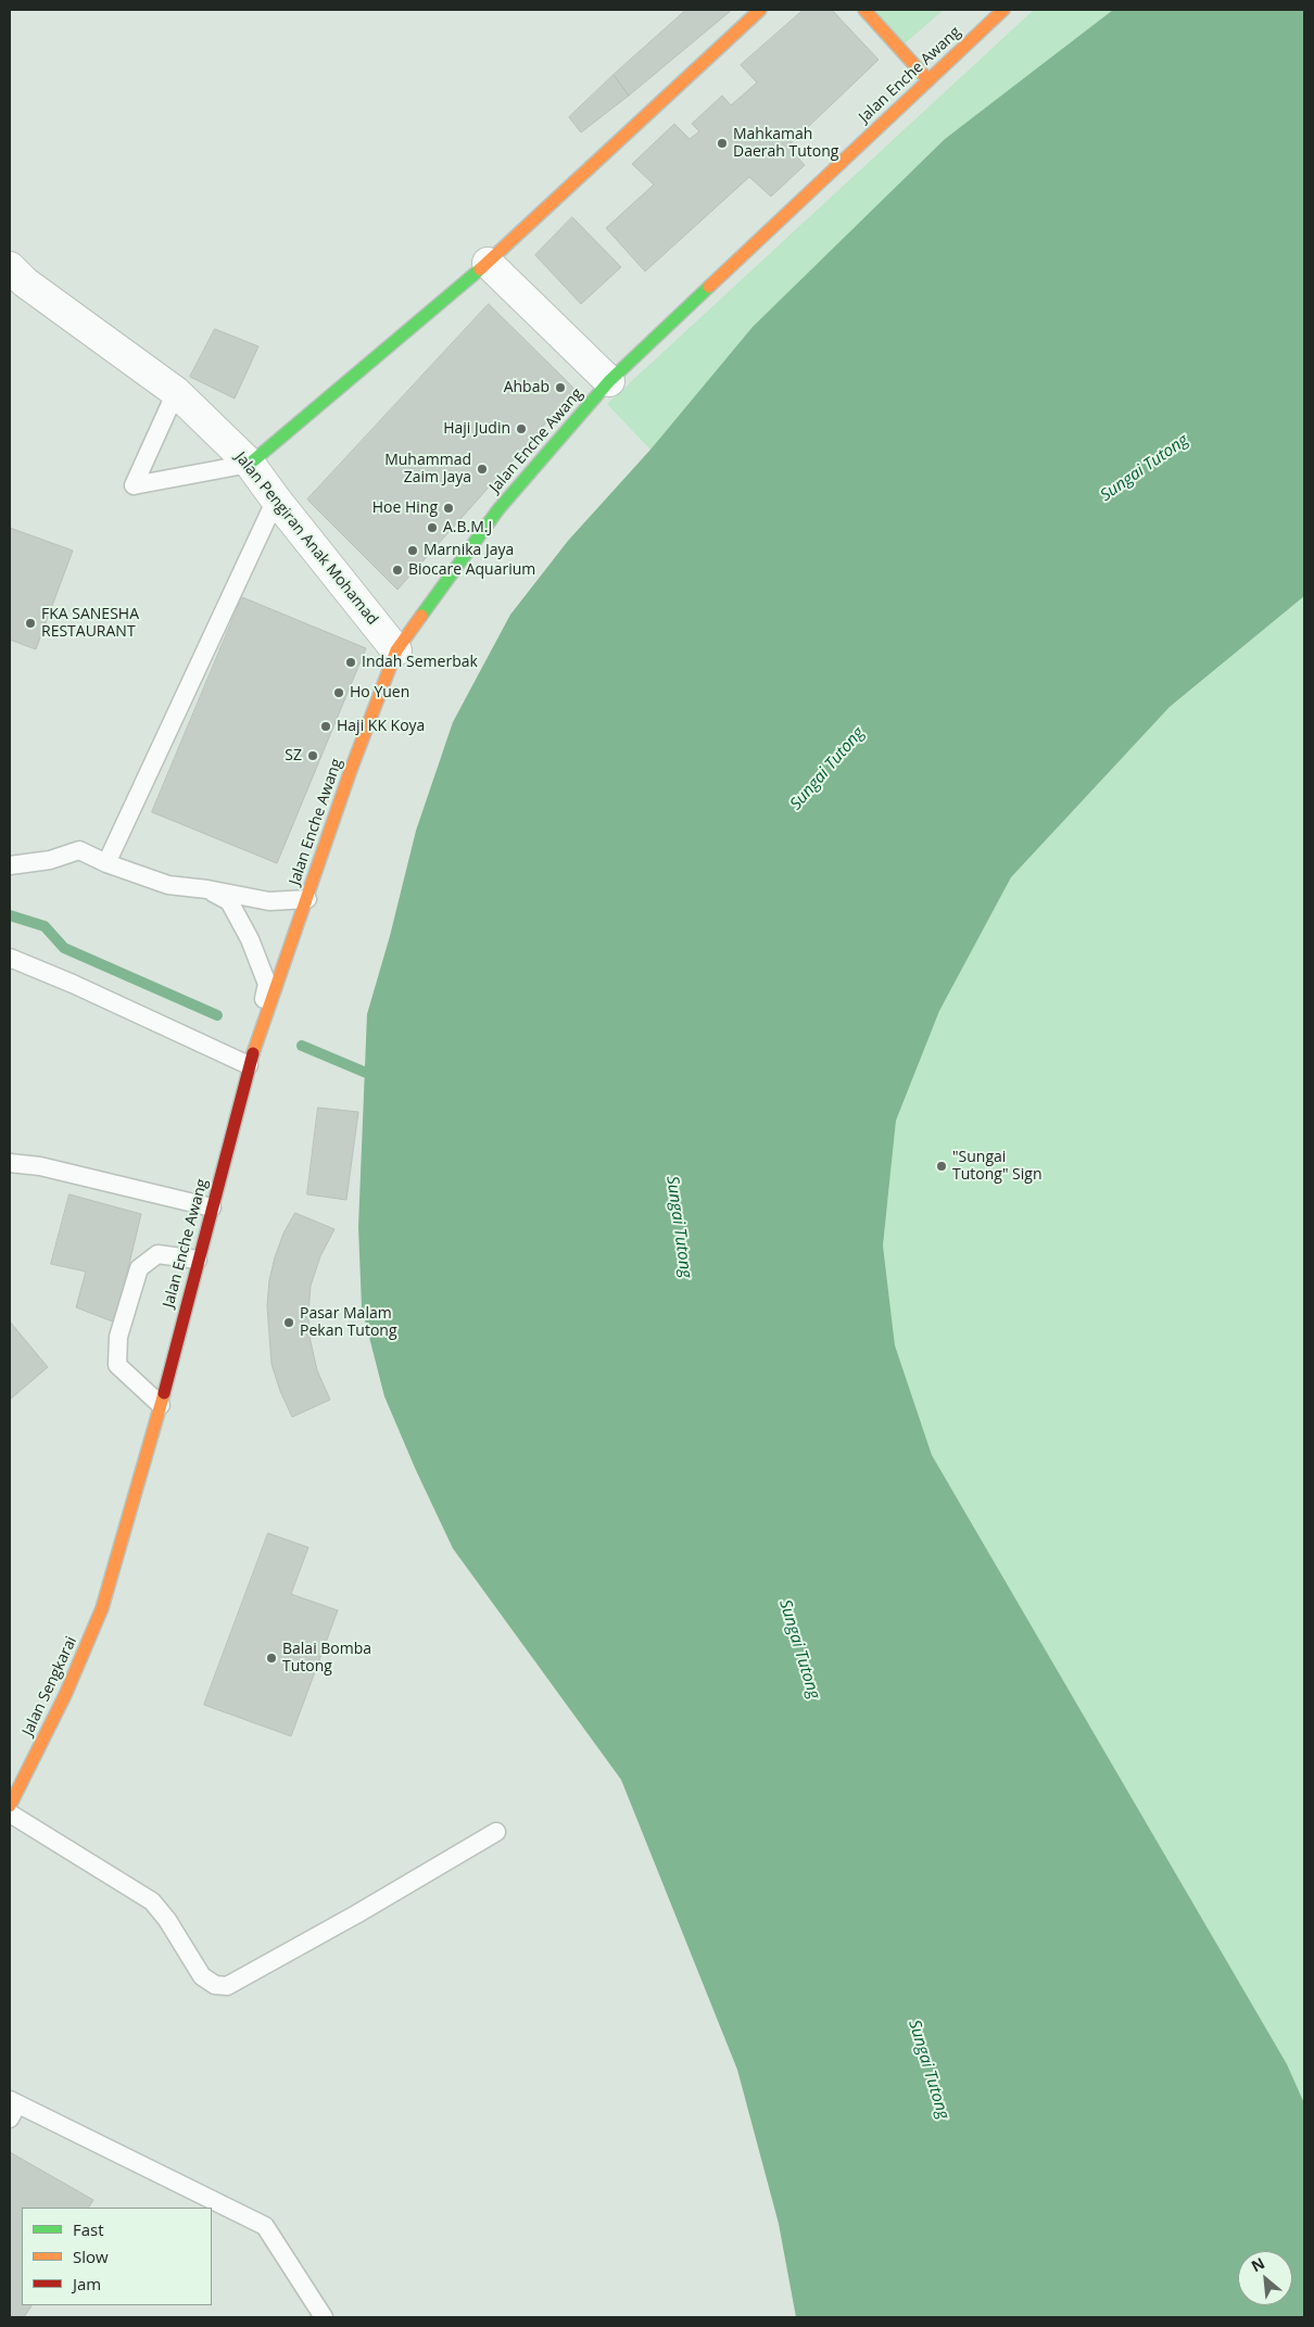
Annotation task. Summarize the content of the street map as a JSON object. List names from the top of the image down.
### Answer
{
  "streets": {
    "main road": ["Jalan Enche Awang", "Jalan Sengkarai"],
    "street": ["Jalan Pengiran Anak Mohamad"]
  },
  "crossings": [
    ["Jalan Enche Awang", "Jalan Pengiran Anak Mohamad"],
    ["Jalan Enche Awang", "Jalan Sengkarai"]
  ],
  "water": ["Sungai Tutong"],
  "places": [
    "Mahkamah Daerah Tutong",
    "Ahbab",
    "Haji Judin",
    "Muhammad Zaim Jaya",
    "Hoe Hing",
    "A.B.M.J",
    "Marnika Jaya",
    "Biocare Aquarium",
    "FKA SANESHA RESTAURANT",
    "Indah Semerbak",
    "Ho Yuen",
    "Haji KK Koya",
    "SZ",
    "\"Sungai Tutong\" Sign",
    "Pasar Malam Pekan Tutong",
    "Balai Bomba Tutong"
  ],
  "legend": ["Fast", "Slow", "Jam"],
  "north": "top left"
}
